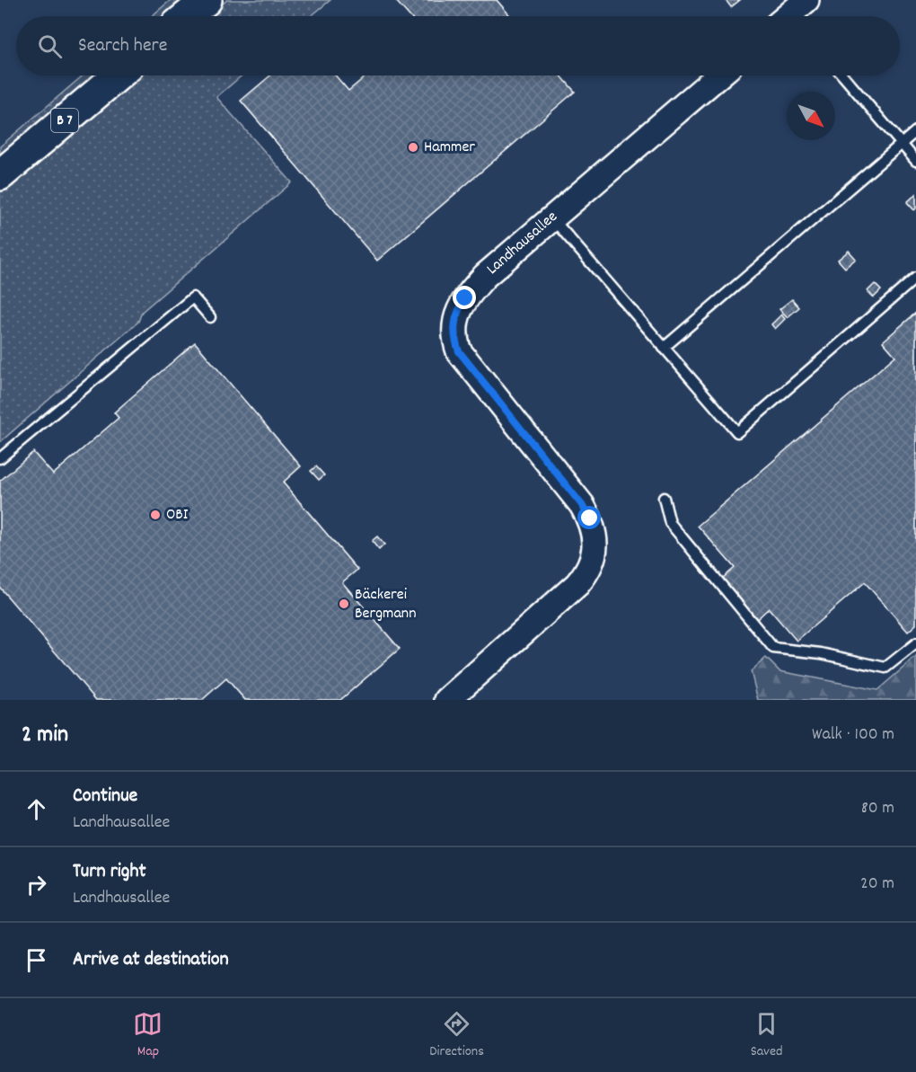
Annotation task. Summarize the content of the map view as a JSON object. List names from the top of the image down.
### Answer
{
  "streets": {
    "main road": ["B 7"],
    "street": ["Landhausallee"]
  },
  "places": ["Hammer", "OBI", "Bäckerei Bergmann"],
  "north": "bottom right",
  "page": {
    "search": "Search here",
    "heading": ["2 min", "Walk · 100 m"],
    "list": [
      ["Continue", "Landhausallee", "80 m"],
      ["Turn right", "Landhausallee", "20 m"],
      "Arrive at destination"
    ],
    "nav": ["Map", "Directions", "Saved"]
  }
}
